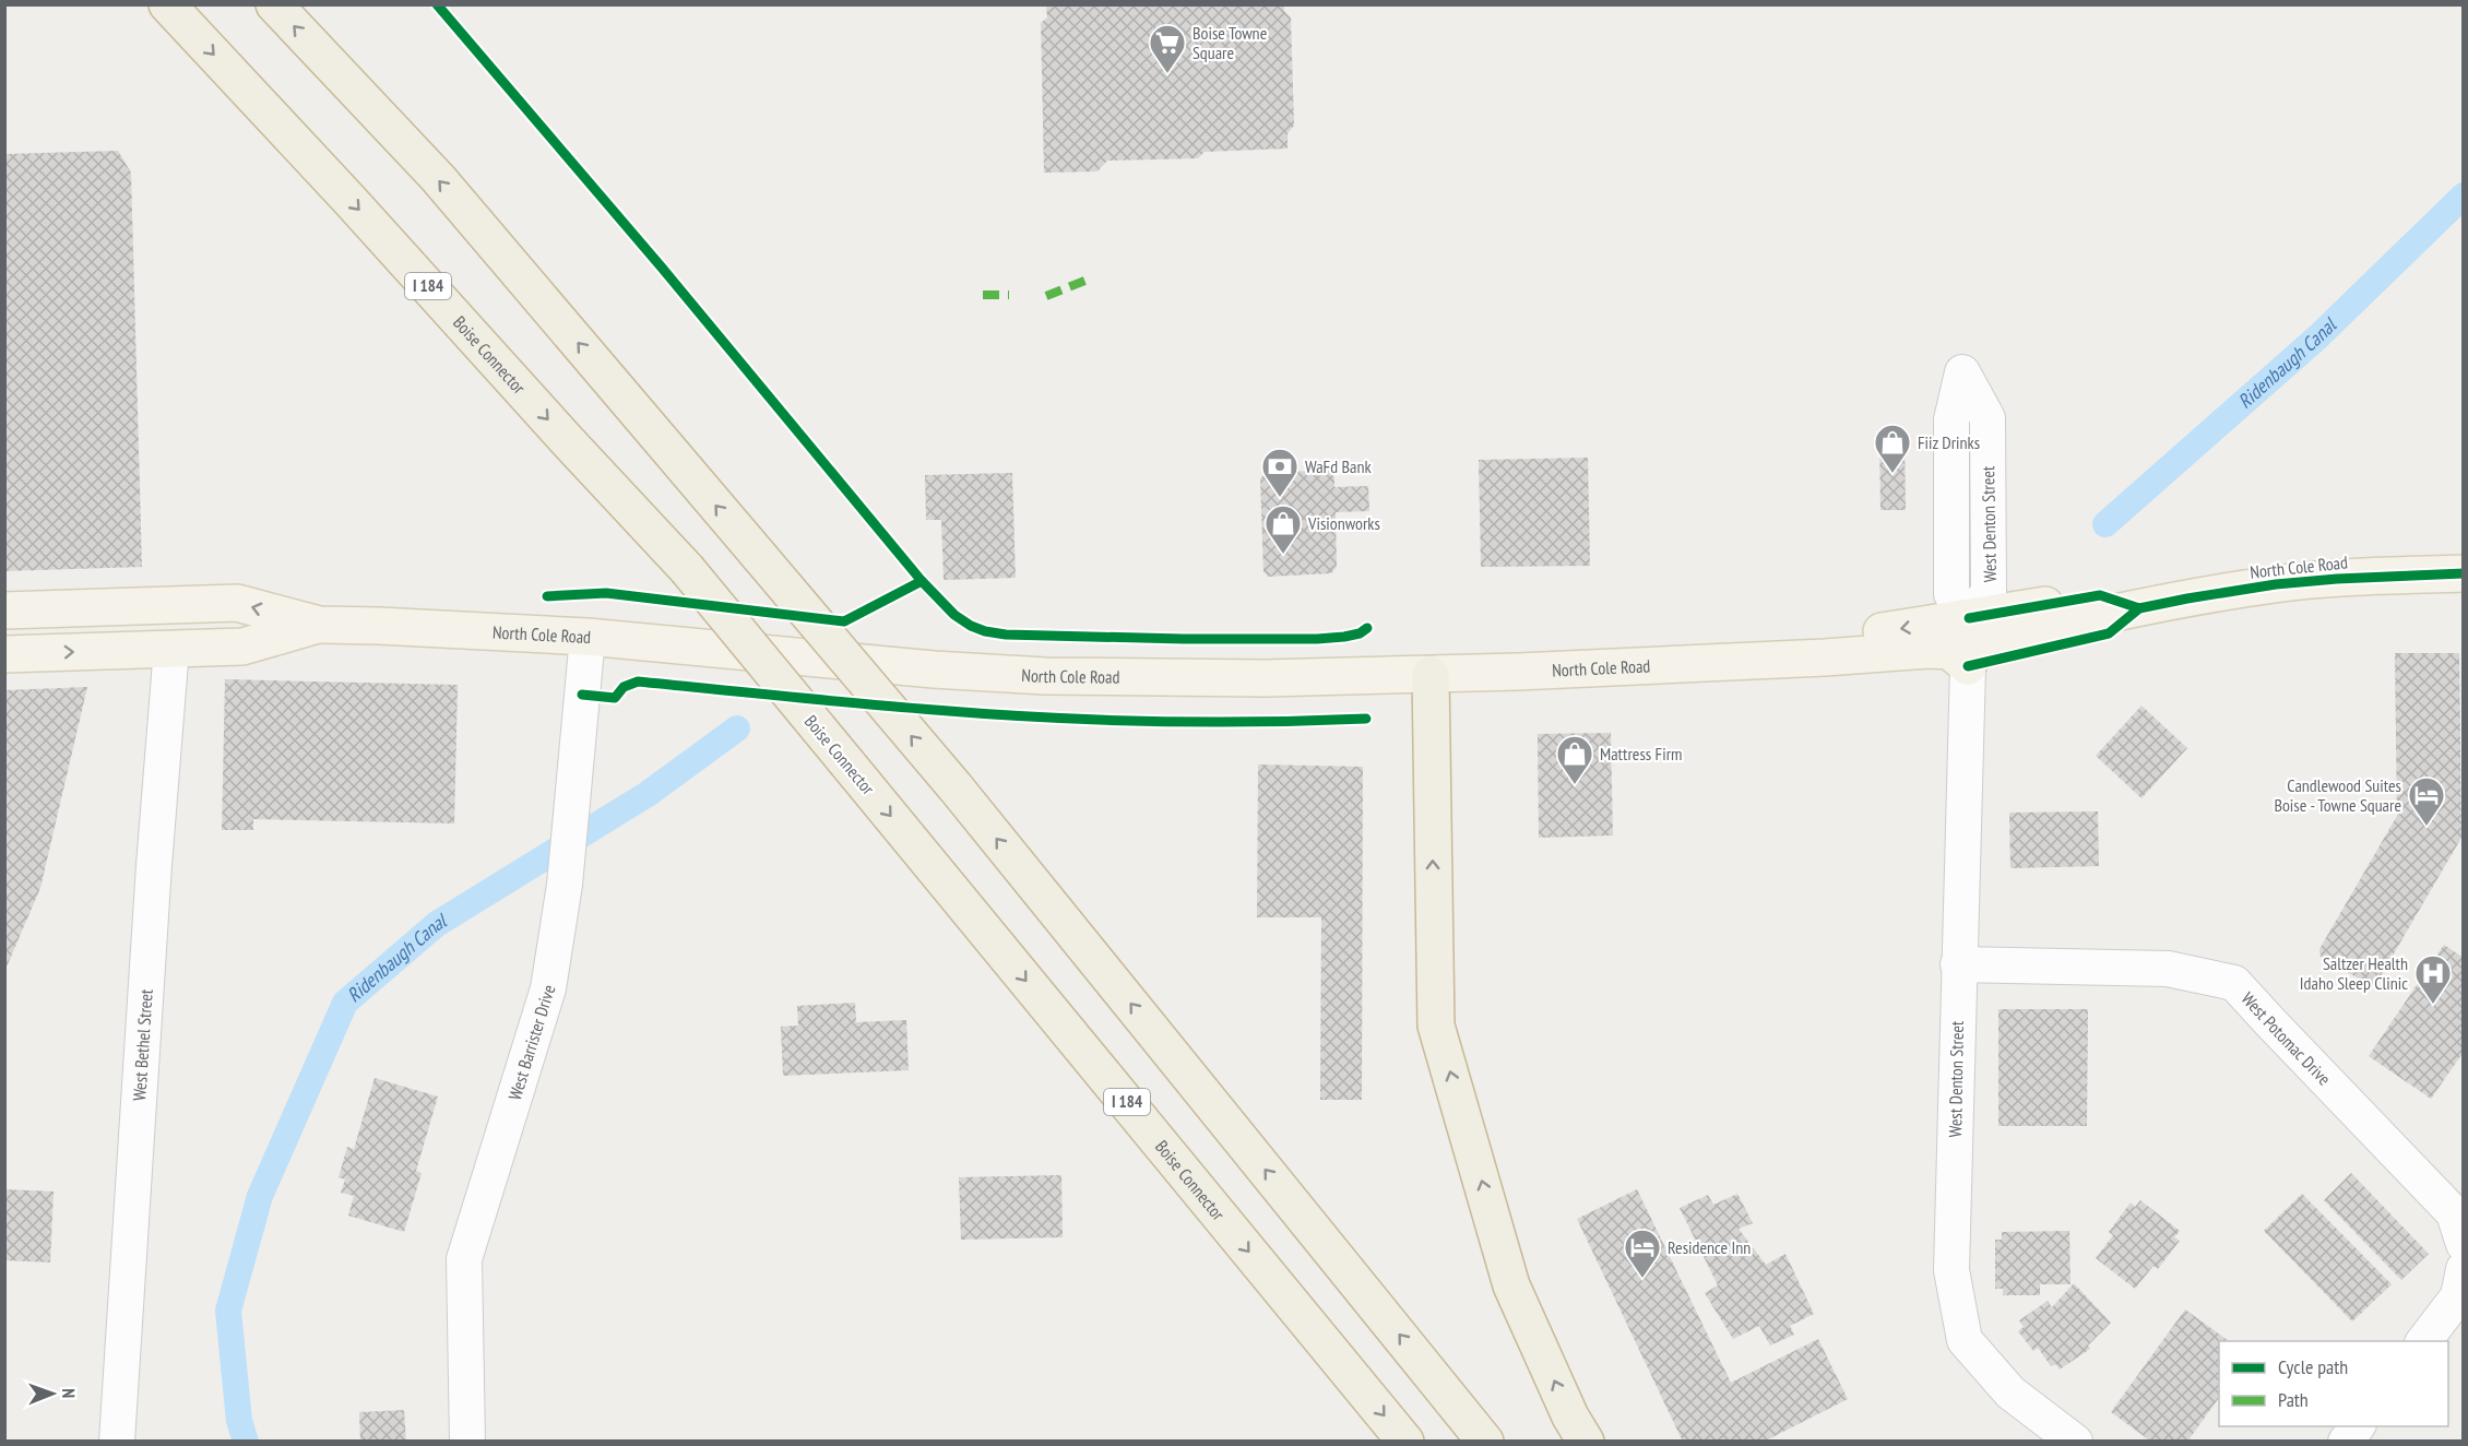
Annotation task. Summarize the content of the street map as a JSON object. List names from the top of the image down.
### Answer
{
  "streets": {
    "highway": ["I 184", "Boise Connector"],
    "main road": ["North Cole Road"],
    "street": [
      "West Denton Street",
      "West Potomac Drive",
      "West Barrister Drive",
      "West Bethel Street"
    ]
  },
  "crossings": [
    ["West Denton Street", "North Cole Road"],
    ["West Denton Street", "West Potomac Drive"],
    ["North Cole Road", "West Barrister Drive"],
    ["North Cole Road", "West Bethel Street"]
  ],
  "water": ["Ridenbaugh Canal"],
  "places": {
    "supermarket": ["Boise Towne Square"],
    "shop": ["Fiiz Drinks", "Visionworks", "Mattress Firm"],
    "bank": ["WaFd Bank"],
    "hotel": ["Candlewood Suites Boise - Towne Square", "Residence Inn"],
    "hospital": ["Saltzer Health Idaho Sleep Clinic"]
  },
  "legend": ["Cycle path", "Path"],
  "north": "right"
}
